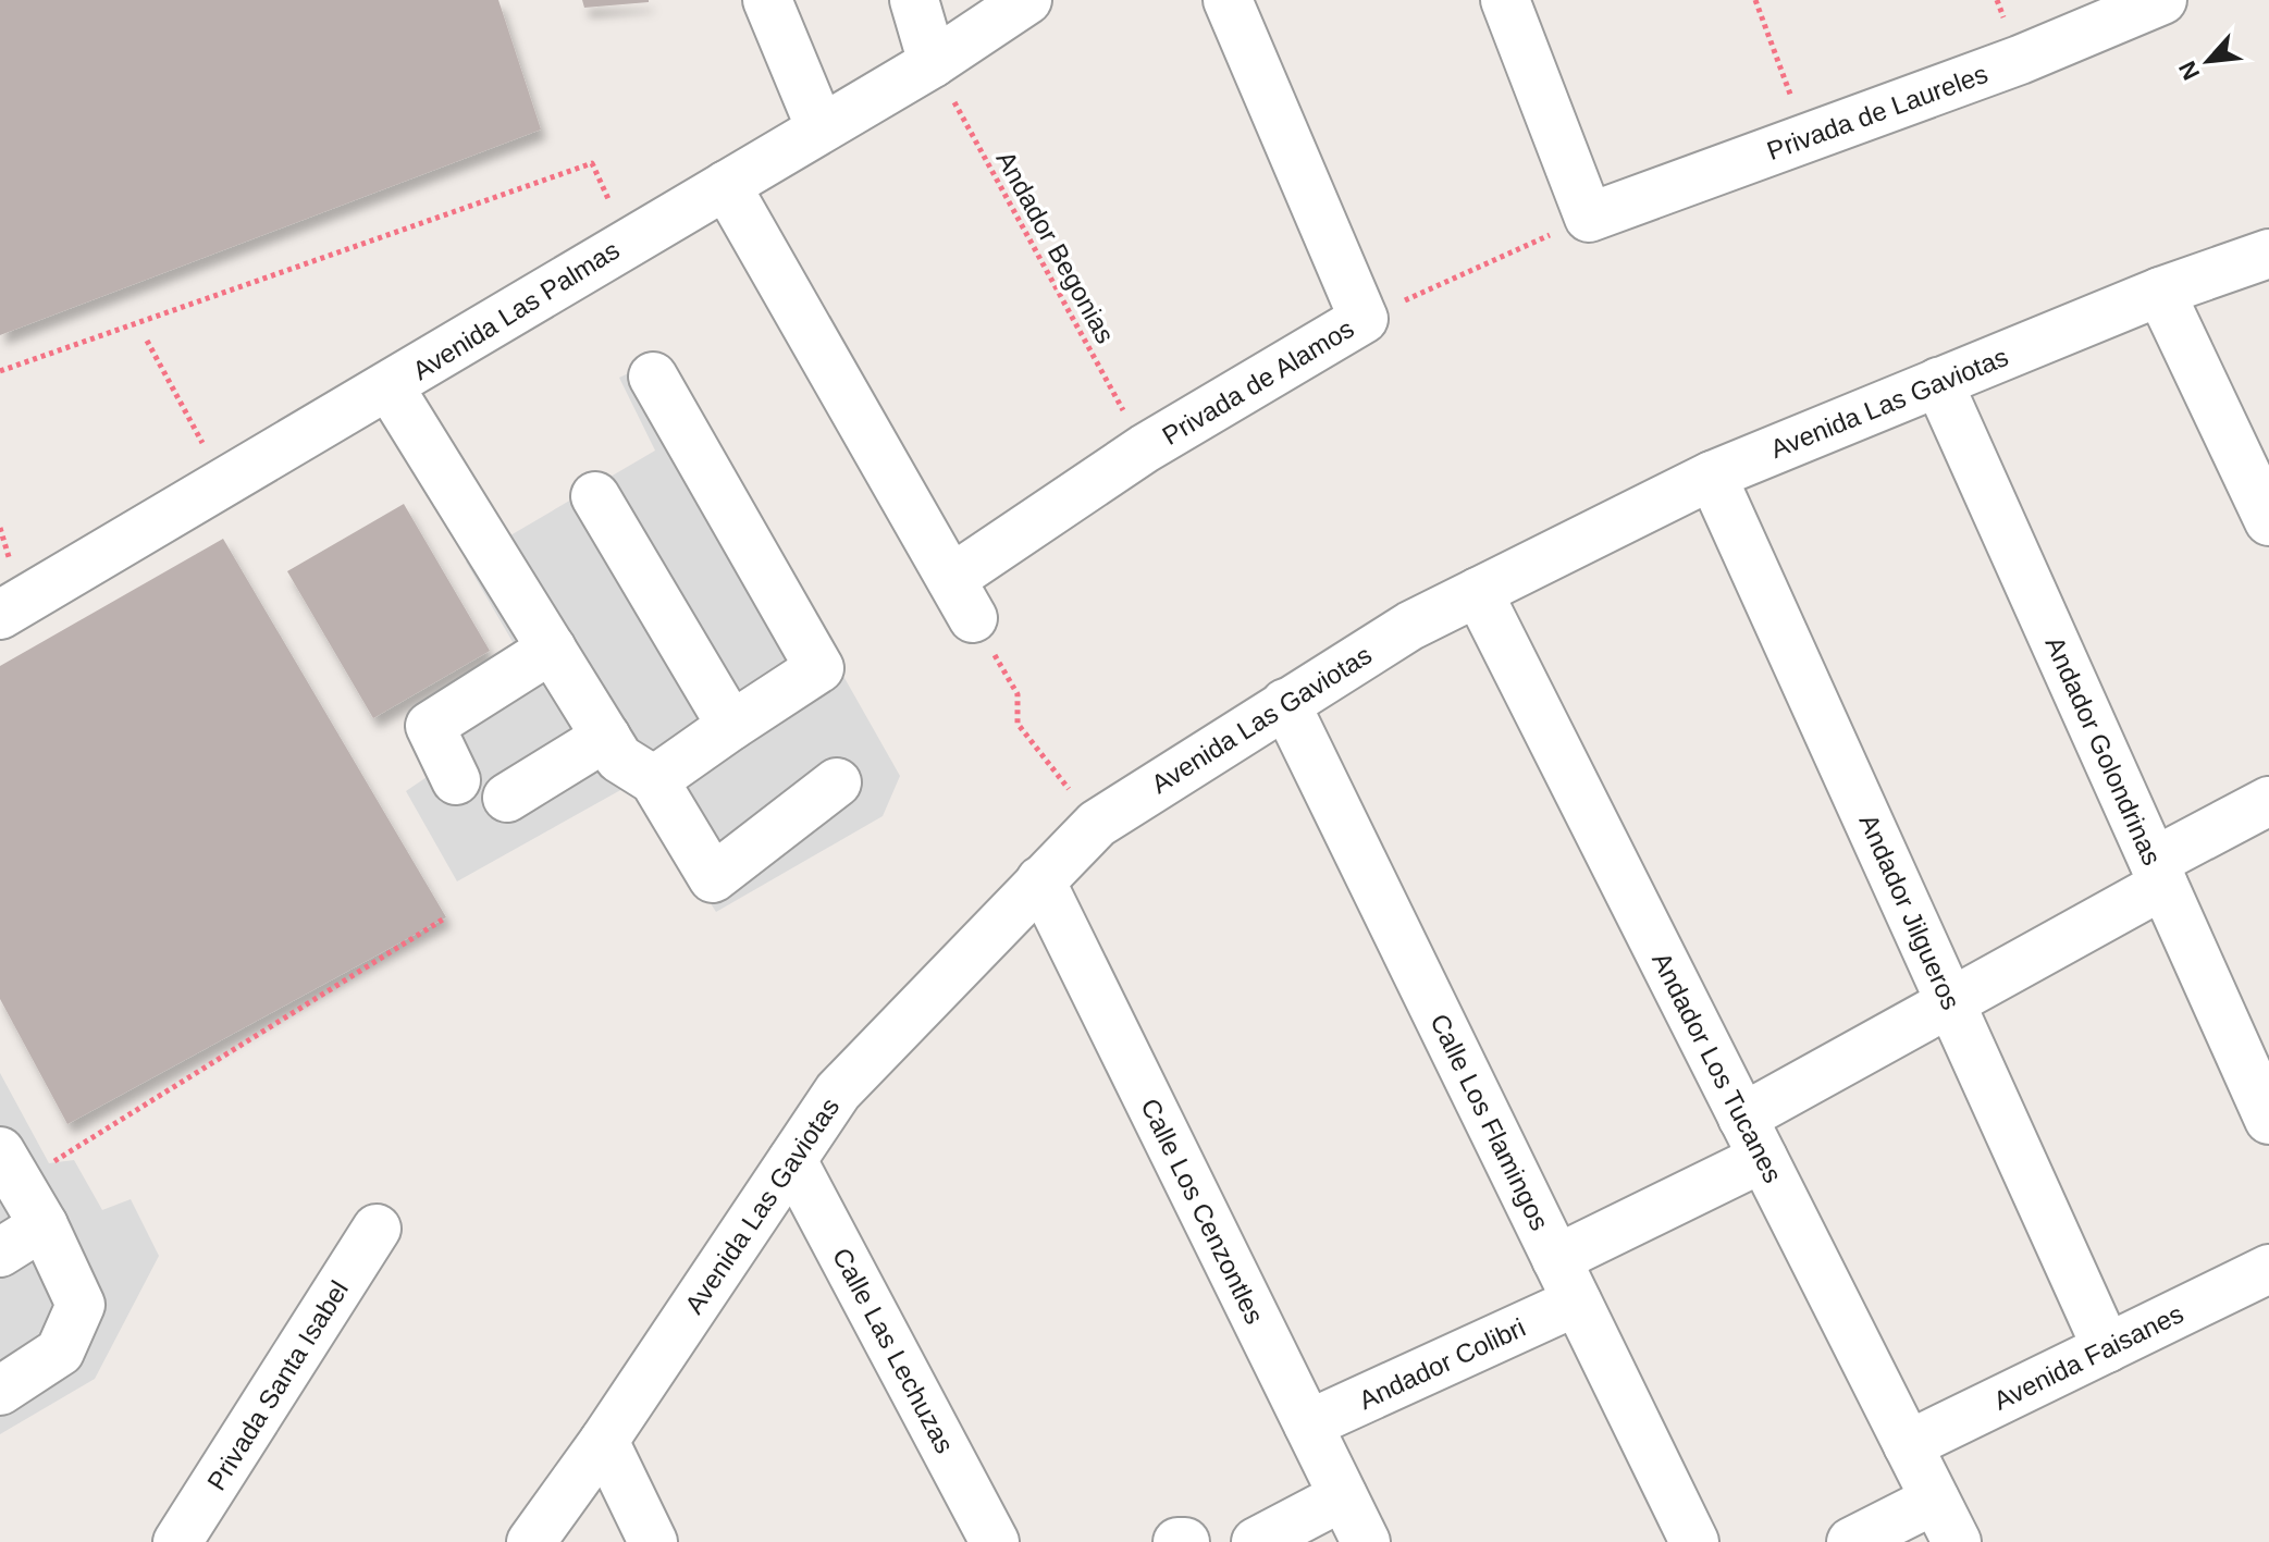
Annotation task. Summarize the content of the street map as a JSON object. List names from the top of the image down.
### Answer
{
  "streets": {
    "street": [
      "Privada de Laureles",
      "Avenida Las Palmas",
      "Privada de Alamos",
      "Avenida Las Gaviotas",
      "Andador Golondrinas",
      "Andador Jilgueros",
      "Andador Los Tucanes",
      "Calle Los Flamingos",
      "Calle Los Cenzontles",
      "Calle Las Lechuzas",
      "Avenida Faisanes",
      "Andador Colibri",
      "Privada Santa Isabel"
    ],
    "path": ["Andador Begonias"]
  },
  "crossings": [
    ["Andador Begonias", "Avenida Las Palmas"],
    ["Andador Begonias", "Privada de Alamos"],
    ["Avenida Las Palmas", "Privada de Alamos"],
    ["Avenida Las Gaviotas", "Andador Golondrinas"],
    ["Avenida Las Gaviotas", "Andador Jilgueros"],
    ["Avenida Las Gaviotas", "Andador Los Tucanes"],
    ["Avenida Las Gaviotas", "Calle Los Flamingos"],
    ["Avenida Las Gaviotas", "Calle Los Cenzontles"],
    ["Avenida Las Gaviotas", "Calle Las Lechuzas"],
    ["Andador Jilgueros", "Avenida Faisanes"],
    ["Andador Los Tucanes", "Avenida Faisanes"],
    ["Calle Los Flamingos", "Andador Colibri"],
    ["Calle Los Cenzontles", "Andador Colibri"]
  ],
  "north": "bottom left"
}
